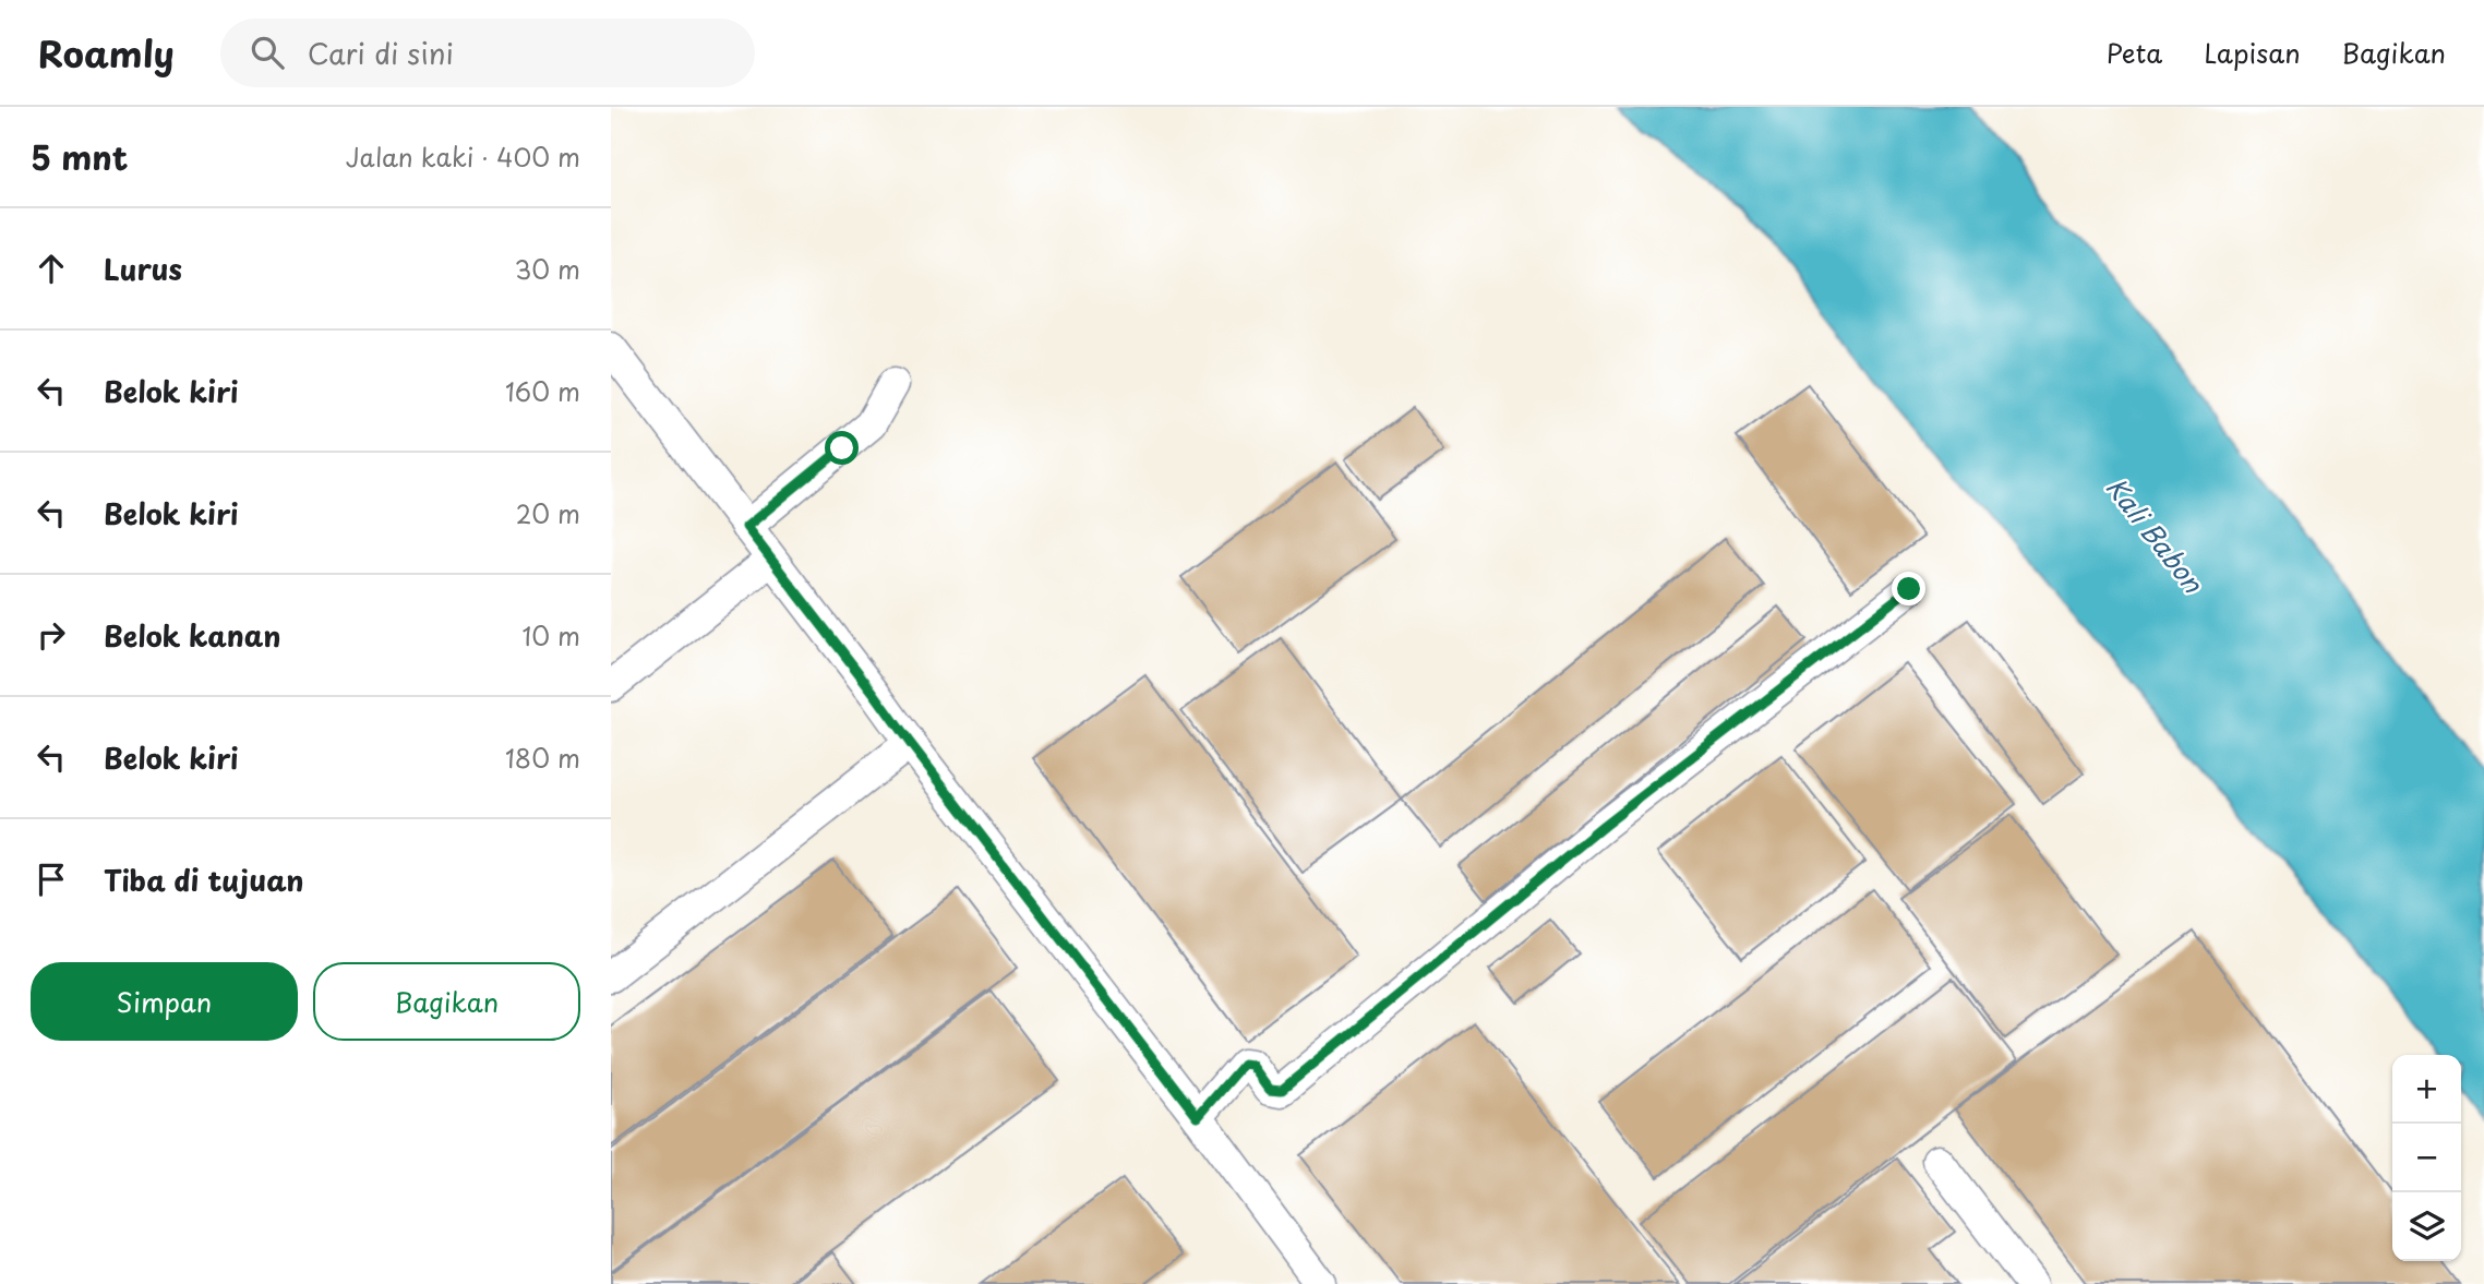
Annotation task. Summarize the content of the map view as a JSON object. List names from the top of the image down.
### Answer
{
  "water": ["Kali Babon"],
  "page": {
    "header": "Roamly",
    "search": "Cari di sini",
    "nav": ["Peta", "Lapisan", "Bagikan"],
    "heading": ["5 mnt", "Jalan kaki · 400 m"],
    "list": [
      ["Lurus", "30 m"],
      ["Belok kiri", "160 m"],
      ["Belok kiri", "20 m"],
      ["Belok kanan", "10 m"],
      ["Belok kiri", "180 m"],
      "Tiba di tujuan"
    ],
    "buttons": ["Simpan", "Bagikan"],
    "map_buttons": ["+", "−"]
  }
}
